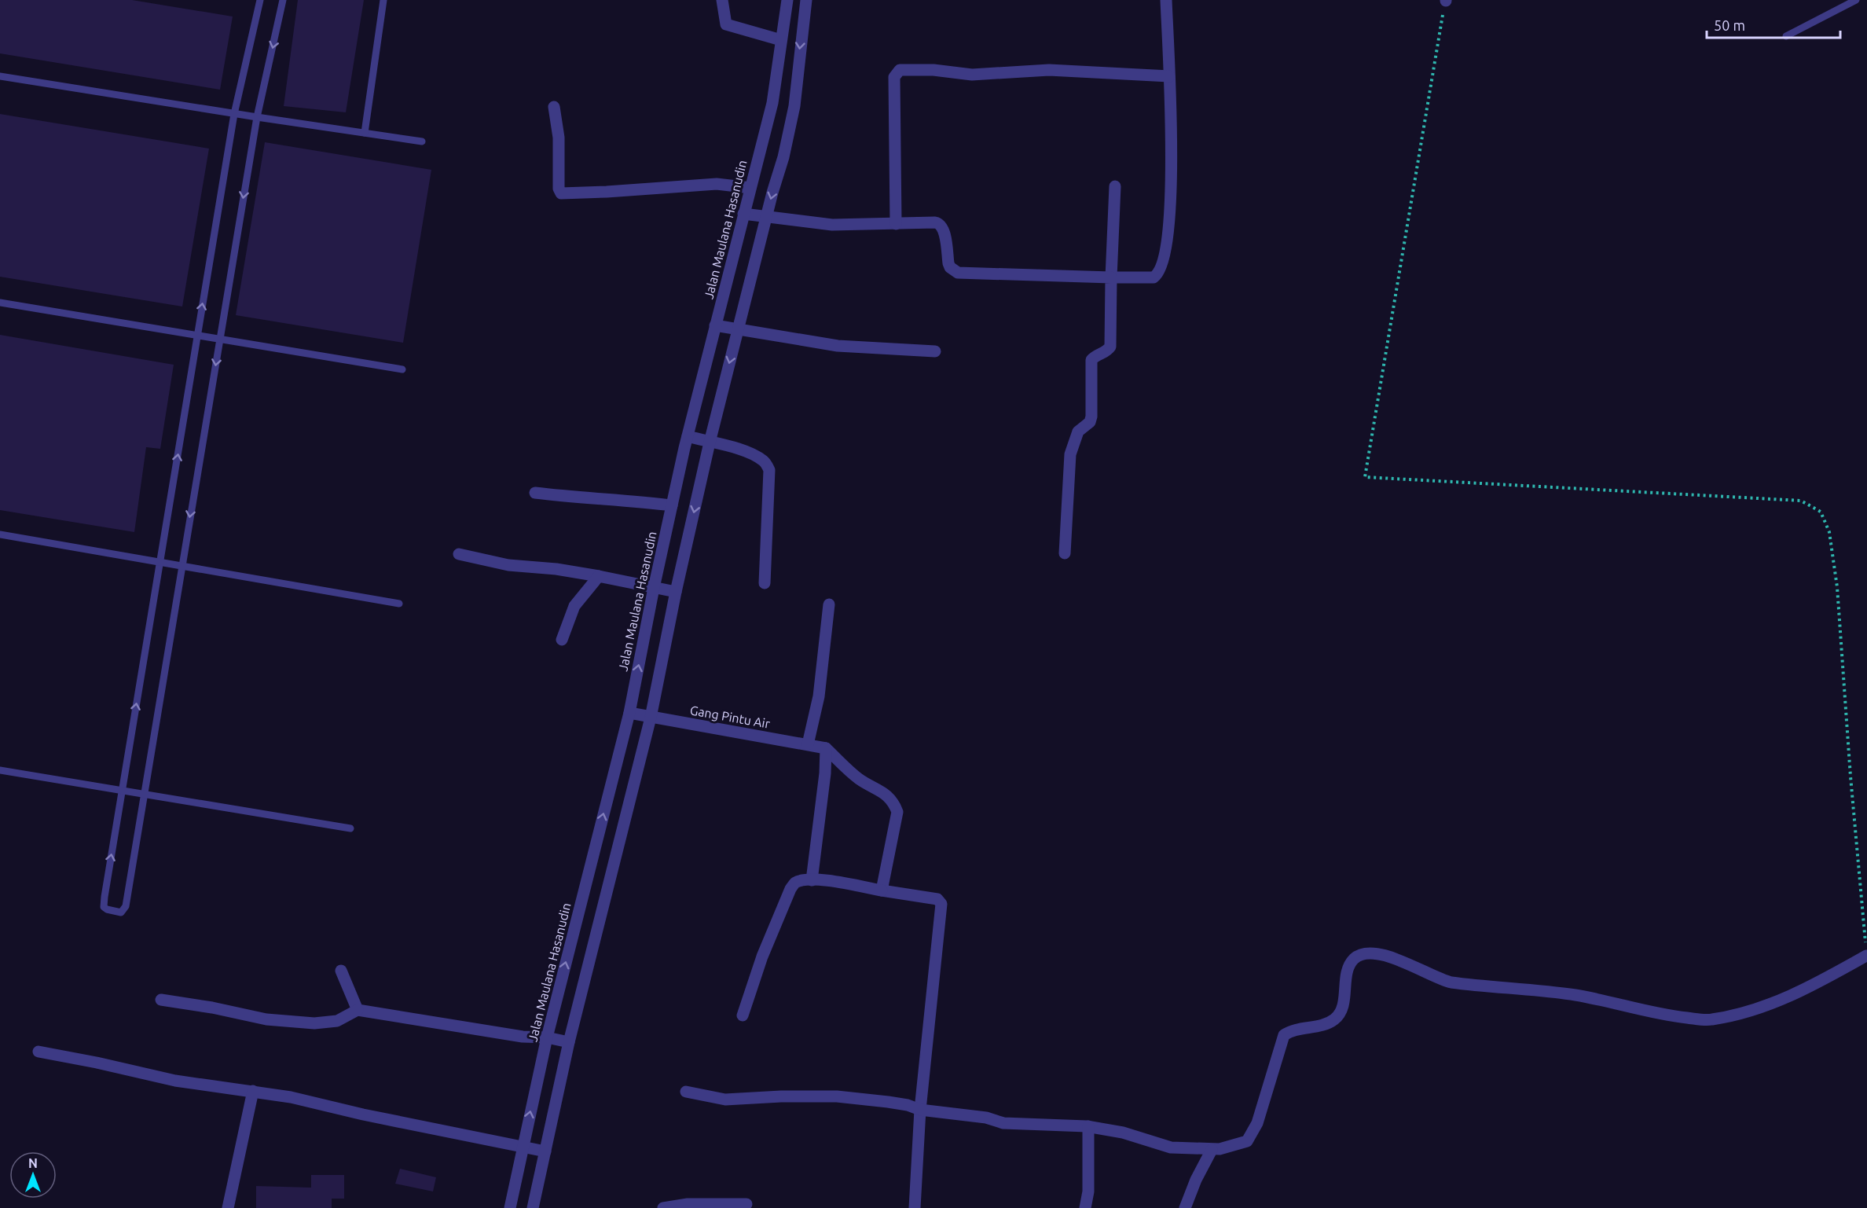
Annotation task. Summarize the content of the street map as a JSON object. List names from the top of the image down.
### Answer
{
  "streets": {
    "street": ["Jalan Maulana Hasanudin", "Gang Pintu Air"]
  },
  "crossings": [
    ["Jalan Maulana Hasanudin", "Gang Pintu Air"]
  ],
  "scale_bar": "50 m",
  "north": "top"
}
